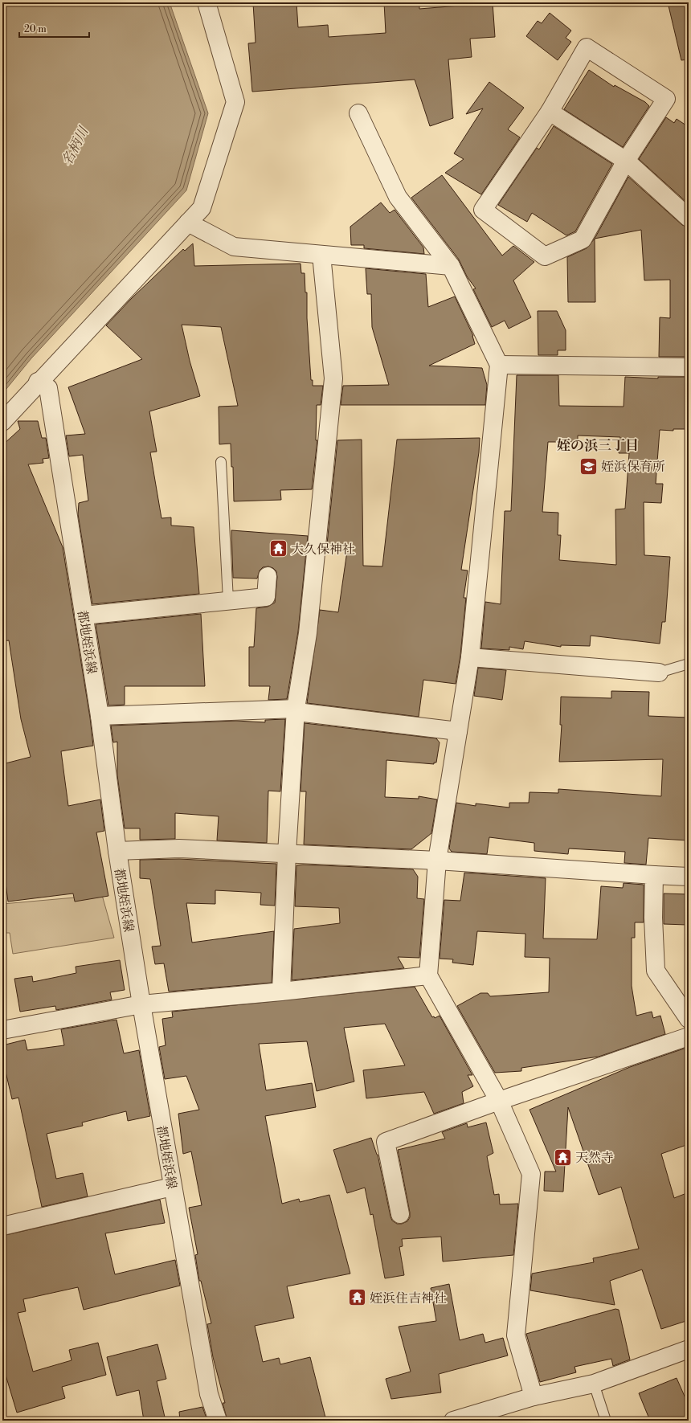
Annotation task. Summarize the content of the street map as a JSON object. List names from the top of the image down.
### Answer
{
  "streets": {
    "street": ["都地姪浜線"]
  },
  "districts": ["姪の浜三丁目"],
  "water": ["名柄川"],
  "places": {
    "school or university": ["姪浜保育所"],
    "temple": ["大久保神社", "天然寺", "姪浜住吉神社"]
  },
  "scale_bar": "20 m"
}
